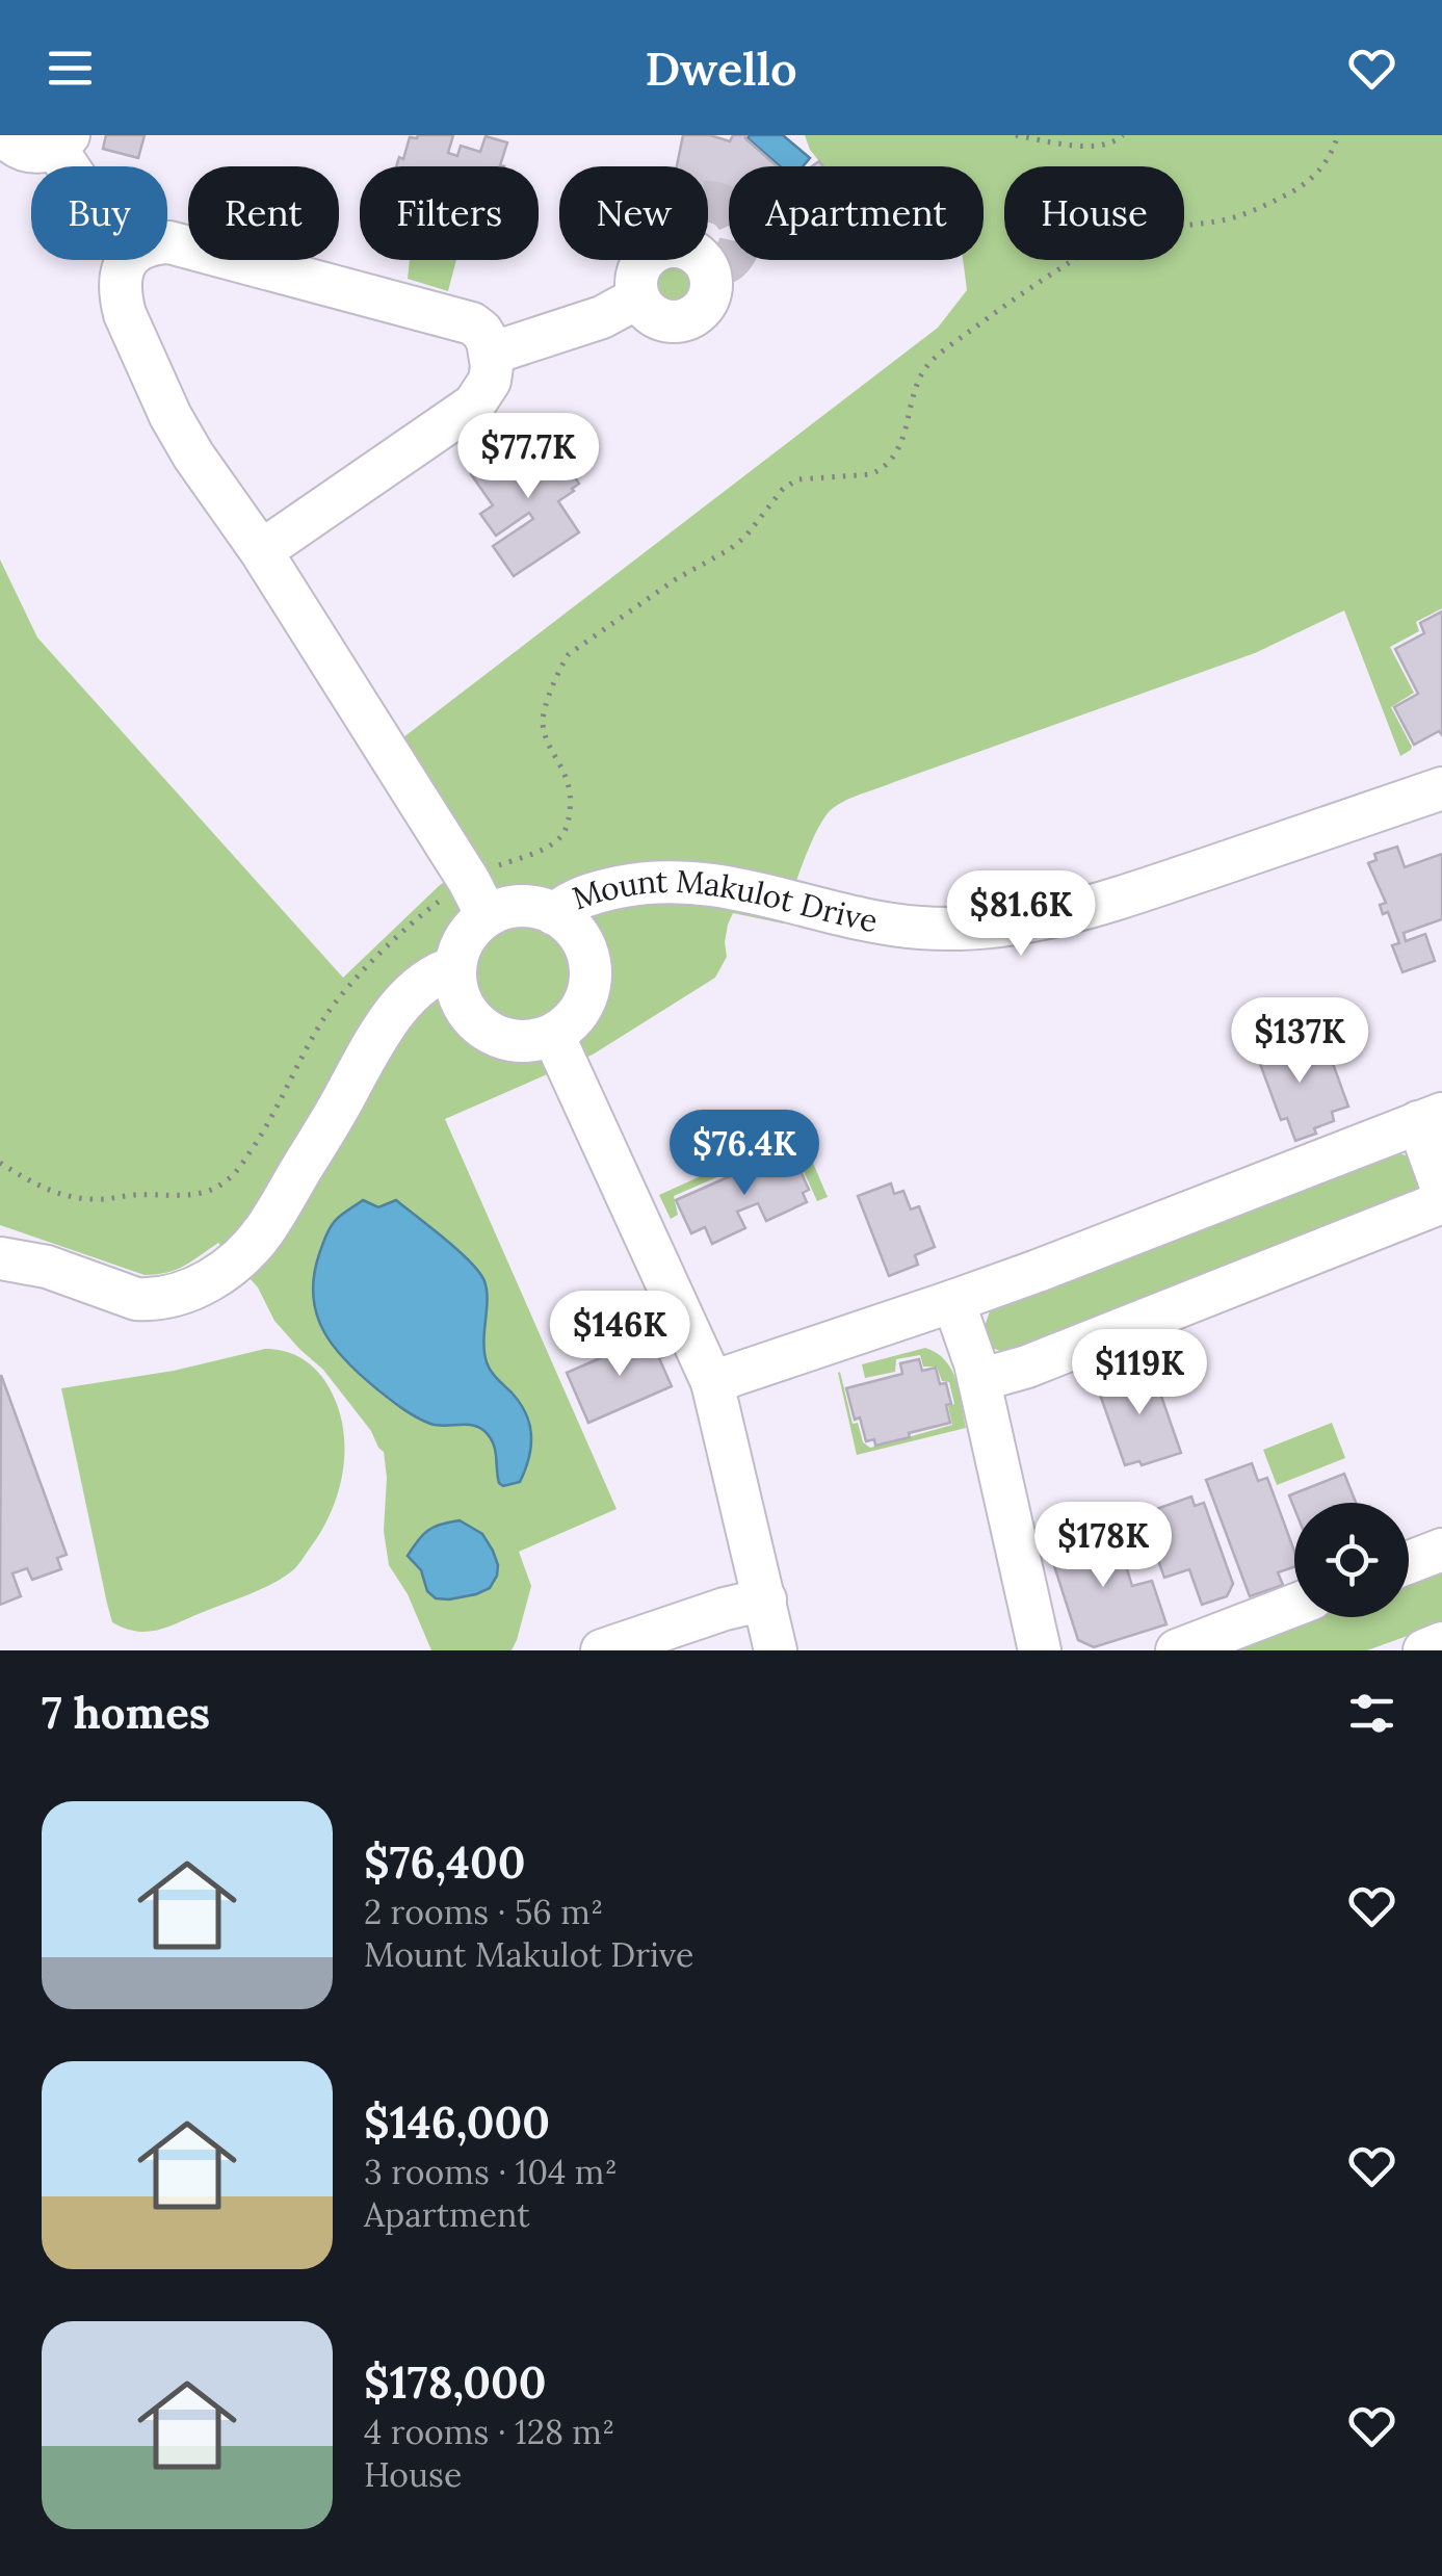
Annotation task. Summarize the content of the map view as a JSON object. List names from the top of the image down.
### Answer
{
  "streets": {
    "street": ["Mount Makulot Drive"]
  },
  "page": {
    "header": "Dwello",
    "chip": [
      "Buy",
      "Rent",
      "Filters",
      "New",
      "Apartment",
      "House"
    ],
    "price": [
      "$77.7K",
      "$81.6K",
      "$137K",
      "$76.4K",
      "$146K",
      "$119K",
      "$178K"
    ],
    "heading": "7 homes",
    "list": [
      {
        "name": "$76,400",
        "note": "2 rooms · 56 m² · Mount Makulot Drive"
      },
      {
        "name": "$146,000",
        "note": "3 rooms · 104 m² · Apartment"
      },
      {
        "name": "$178,000",
        "note": "4 rooms · 128 m² · House"
      }
    ]
  }
}
